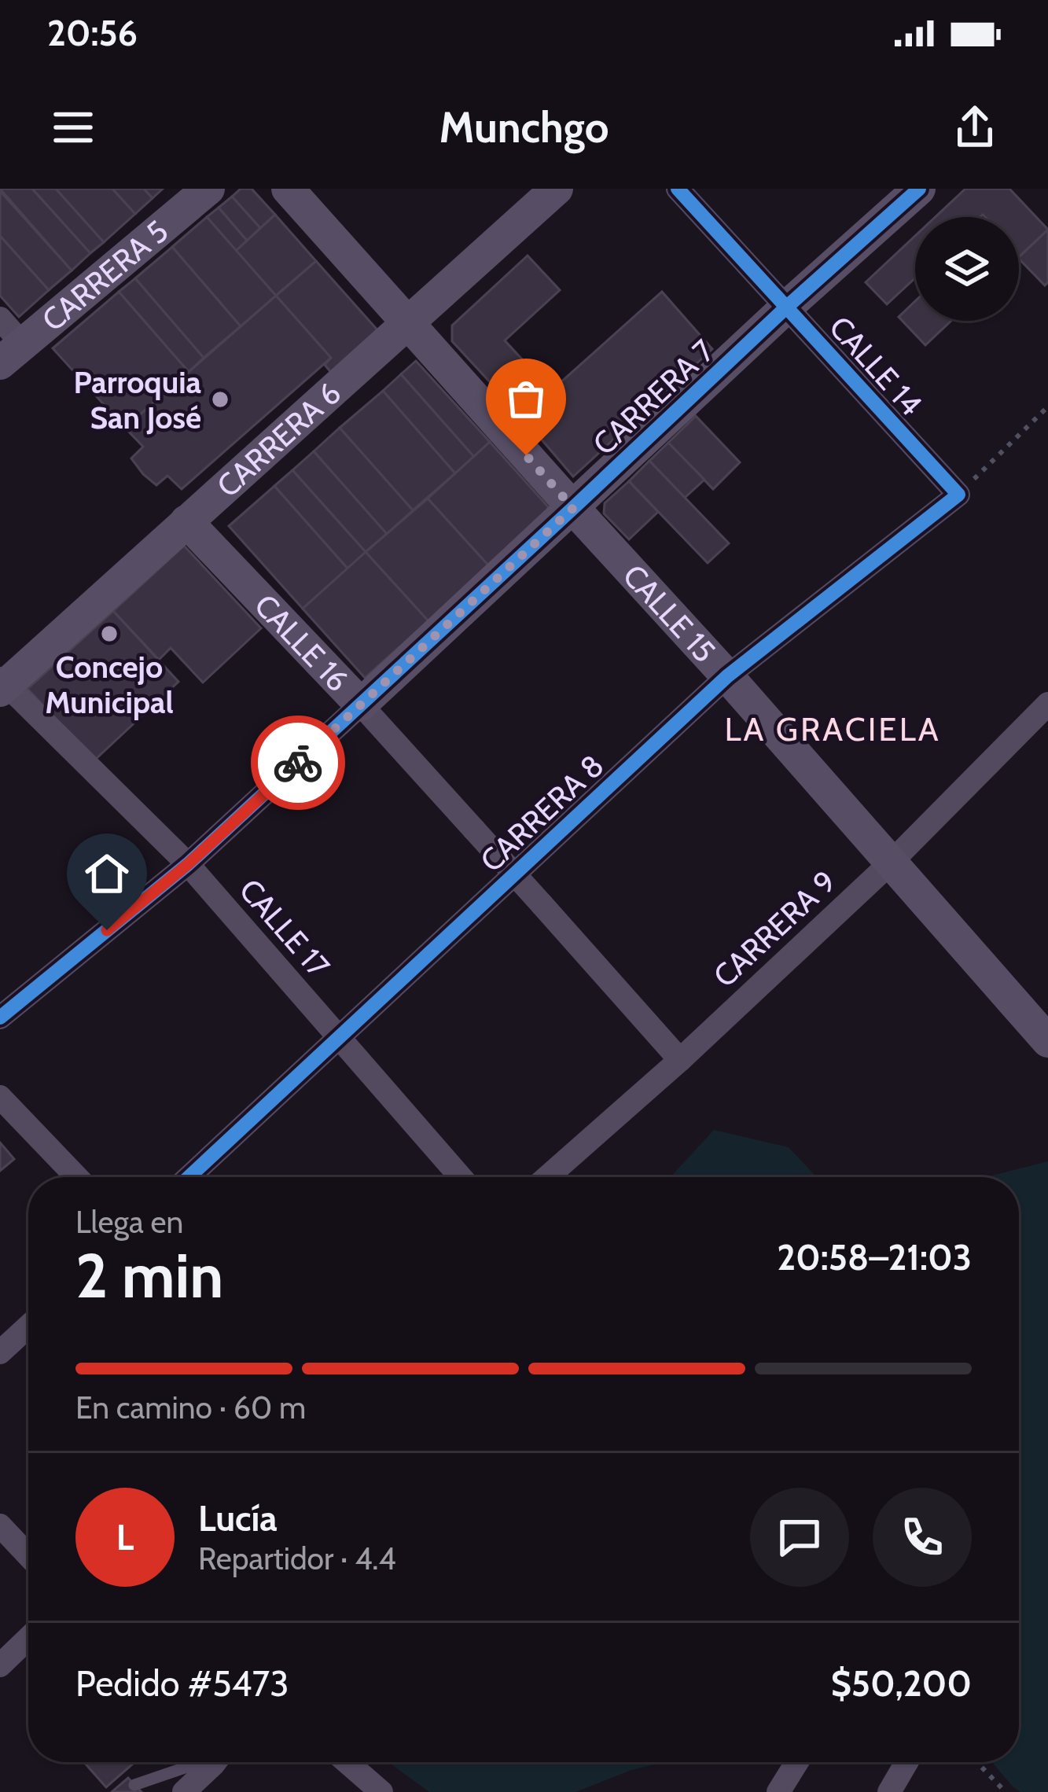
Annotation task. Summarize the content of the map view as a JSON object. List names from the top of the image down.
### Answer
{
  "streets": {
    "street": [
      "CARRERA 5",
      "CALLE 14",
      "CARRERA 7",
      "CARRERA 6",
      "CALLE 15",
      "CALLE 16",
      "CARRERA 8",
      "CALLE 17",
      "CARRERA 9"
    ]
  },
  "crossings": [
    ["CALLE 14", "CARRERA 7"],
    ["CALLE 14", "CARRERA 8"],
    ["CARRERA 7", "CALLE 15"],
    ["CARRERA 7", "CALLE 16"],
    ["CARRERA 7", "CALLE 17"],
    ["CARRERA 6", "CALLE 15"],
    ["CARRERA 6", "CALLE 16"],
    ["CARRERA 6", "CALLE 17"],
    ["CALLE 15", "CARRERA 8"],
    ["CALLE 15", "CARRERA 9"],
    ["CALLE 16", "CARRERA 9"],
    ["CARRERA 8", "CALLE 17"]
  ],
  "districts": ["LA GRACIELA"],
  "places": ["Parroquia San José", "Concejo Municipal"],
  "page": {
    "status": "20:56",
    "header": "Munchgo",
    "heading": ["2 min", "Llega en", "20:58–21:03"],
    "panel": [
      "Lucía",
      "Repartidor · 4.4",
      "Pedido #5473",
      "$50,200"
    ],
    "bar": "En camino · 60 m",
    "round": "L"
  }
}
